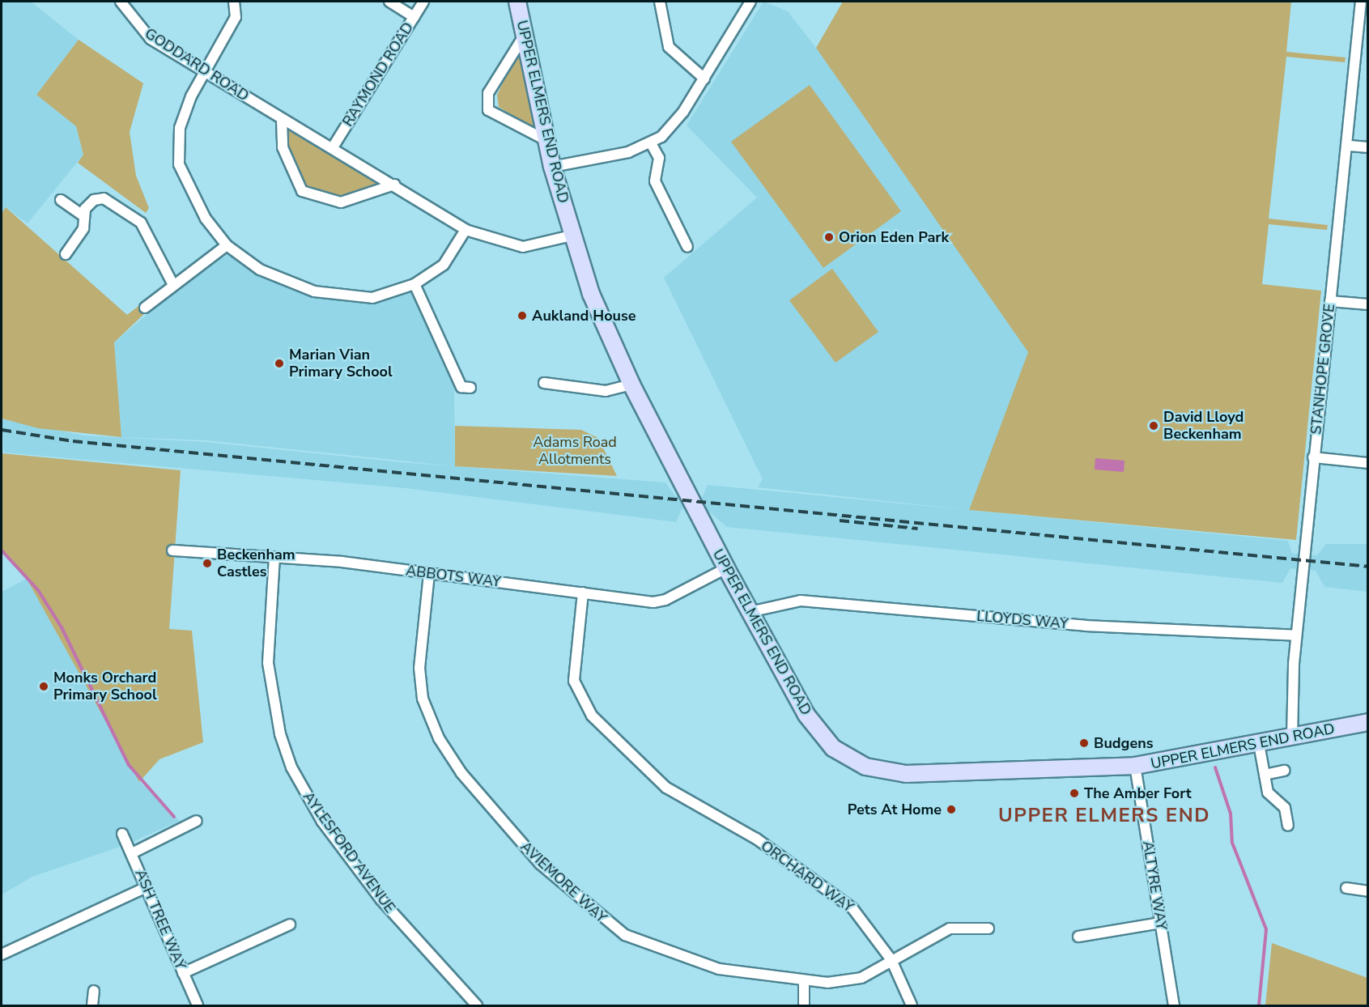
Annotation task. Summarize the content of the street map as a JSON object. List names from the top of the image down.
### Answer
{
  "streets": {
    "main road": ["UPPER ELMERS END ROAD"],
    "street": [
      "GODDARD ROAD",
      "RAYMOND ROAD",
      "STANHOPE GROVE",
      "ABBOTS WAY",
      "LLOYDS WAY",
      "AYLESFORD AVENUE",
      "ORCHARD WAY",
      "AVIEMORE WAY",
      "ALTYRE WAY",
      "ASH TREE WAY"
    ]
  },
  "crossings": [
    ["GODDARD ROAD", "RAYMOND ROAD"],
    ["GODDARD ROAD", "UPPER ELMERS END ROAD"],
    ["UPPER ELMERS END ROAD", "STANHOPE GROVE"],
    ["UPPER ELMERS END ROAD", "ABBOTS WAY"],
    ["UPPER ELMERS END ROAD", "LLOYDS WAY"],
    ["UPPER ELMERS END ROAD", "ALTYRE WAY"],
    ["STANHOPE GROVE", "LLOYDS WAY"],
    ["ABBOTS WAY", "AYLESFORD AVENUE"],
    ["ABBOTS WAY", "ORCHARD WAY"],
    ["ABBOTS WAY", "AVIEMORE WAY"],
    ["ORCHARD WAY", "AVIEMORE WAY"]
  ],
  "districts": ["UPPER ELMERS END"],
  "parks": ["Adams Road Allotments"],
  "places": [
    "Orion Eden Park",
    "Aukland House",
    "Marian Vian Primary School",
    "David Lloyd Beckenham",
    "Beckenham Castles",
    "Monks Orchard Primary School",
    "Budgens",
    "The Amber Fort",
    "Pets At Home"
  ]
}
